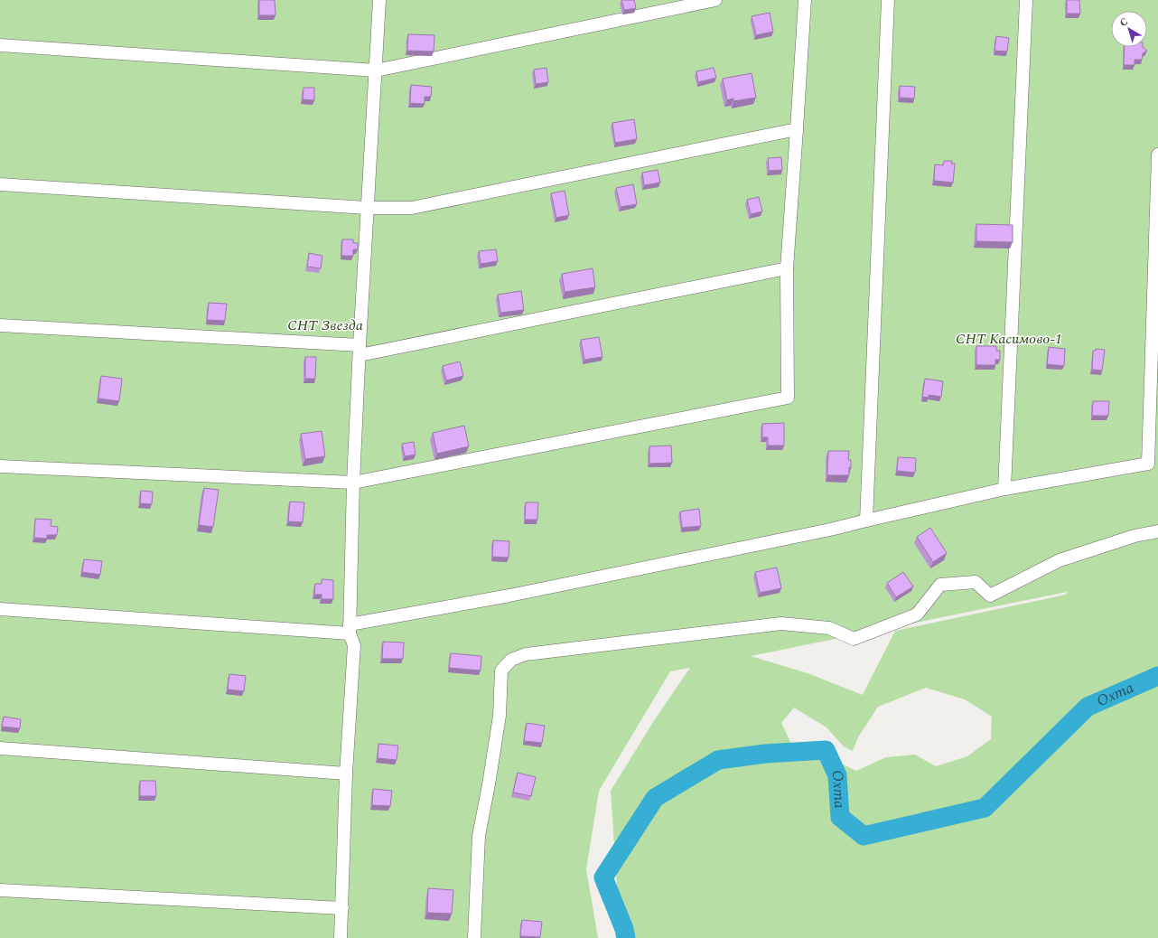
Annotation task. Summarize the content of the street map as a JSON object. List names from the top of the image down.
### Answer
{
  "water": ["Охта"],
  "parks": ["СНТ Звезда", "СНТ Касимово-1"],
  "north": "top left"
}
